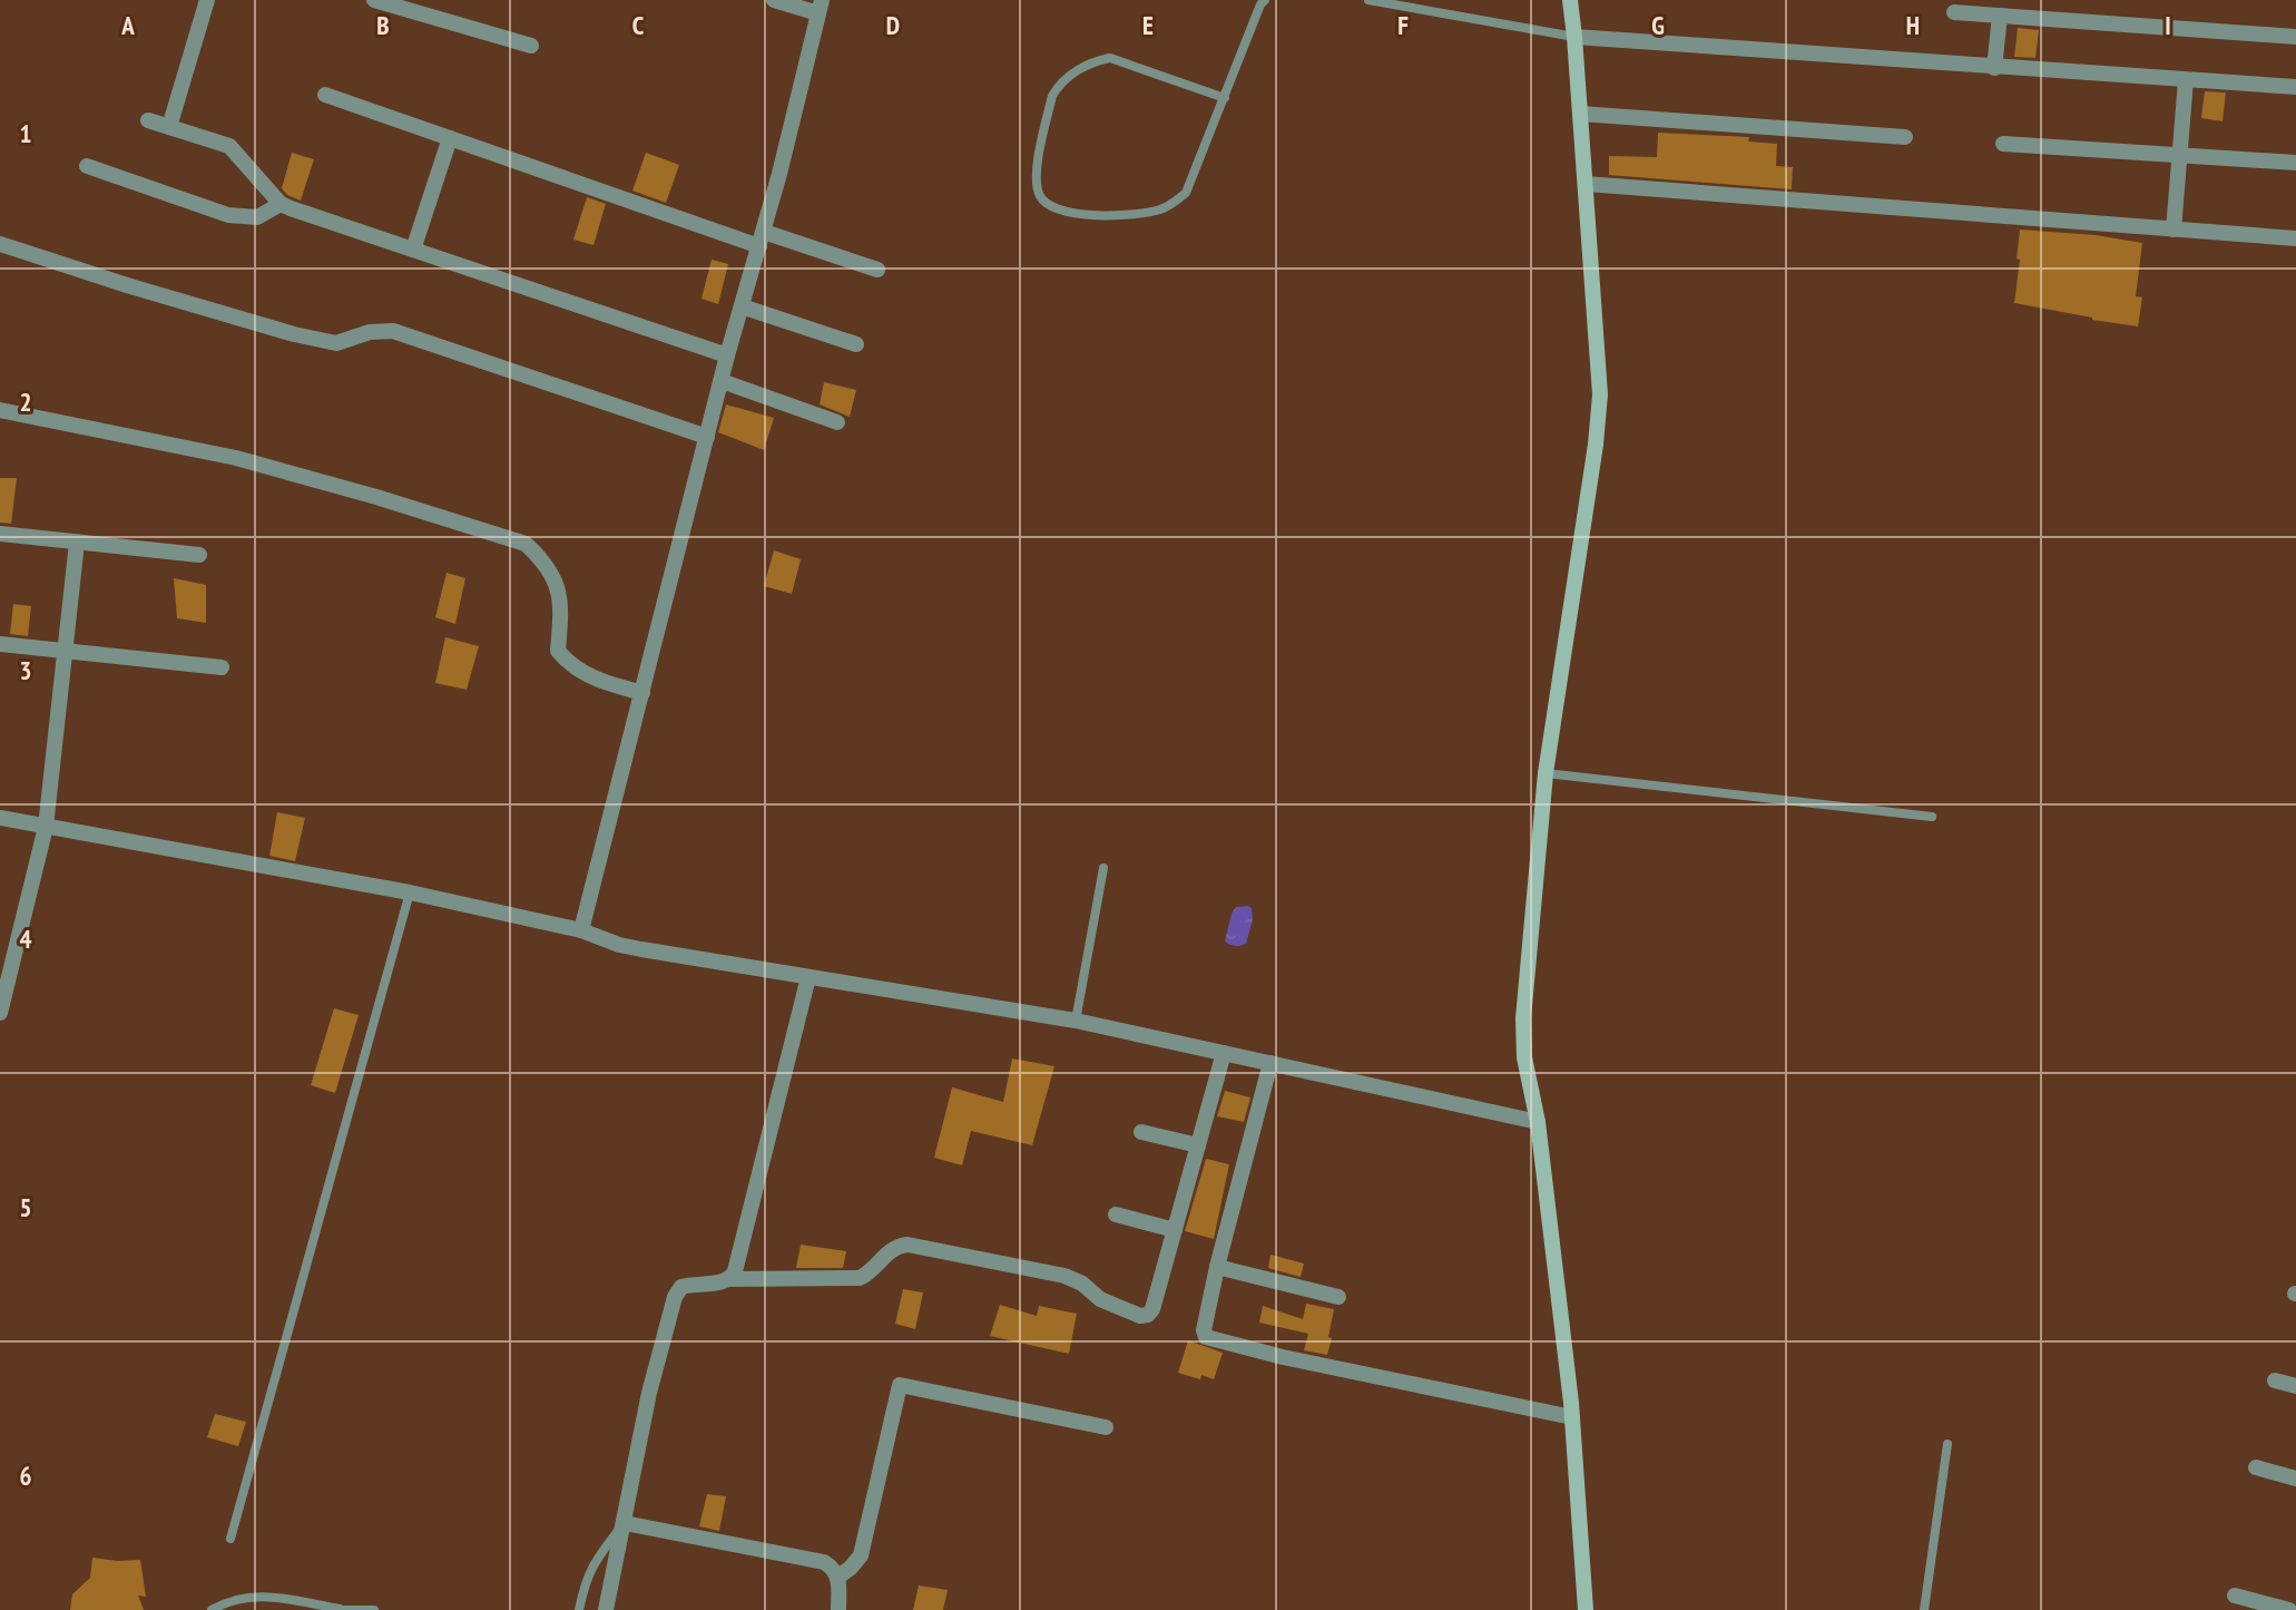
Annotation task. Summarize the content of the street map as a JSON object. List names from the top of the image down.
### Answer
{
  "grid": {
    "columns": [
      "A",
      "B",
      "C",
      "D",
      "E",
      "F",
      "G",
      "H",
      "I"
    ],
    "rows": [
      "1",
      "2",
      "3",
      "4",
      "5",
      "6"
    ]
  }
}
